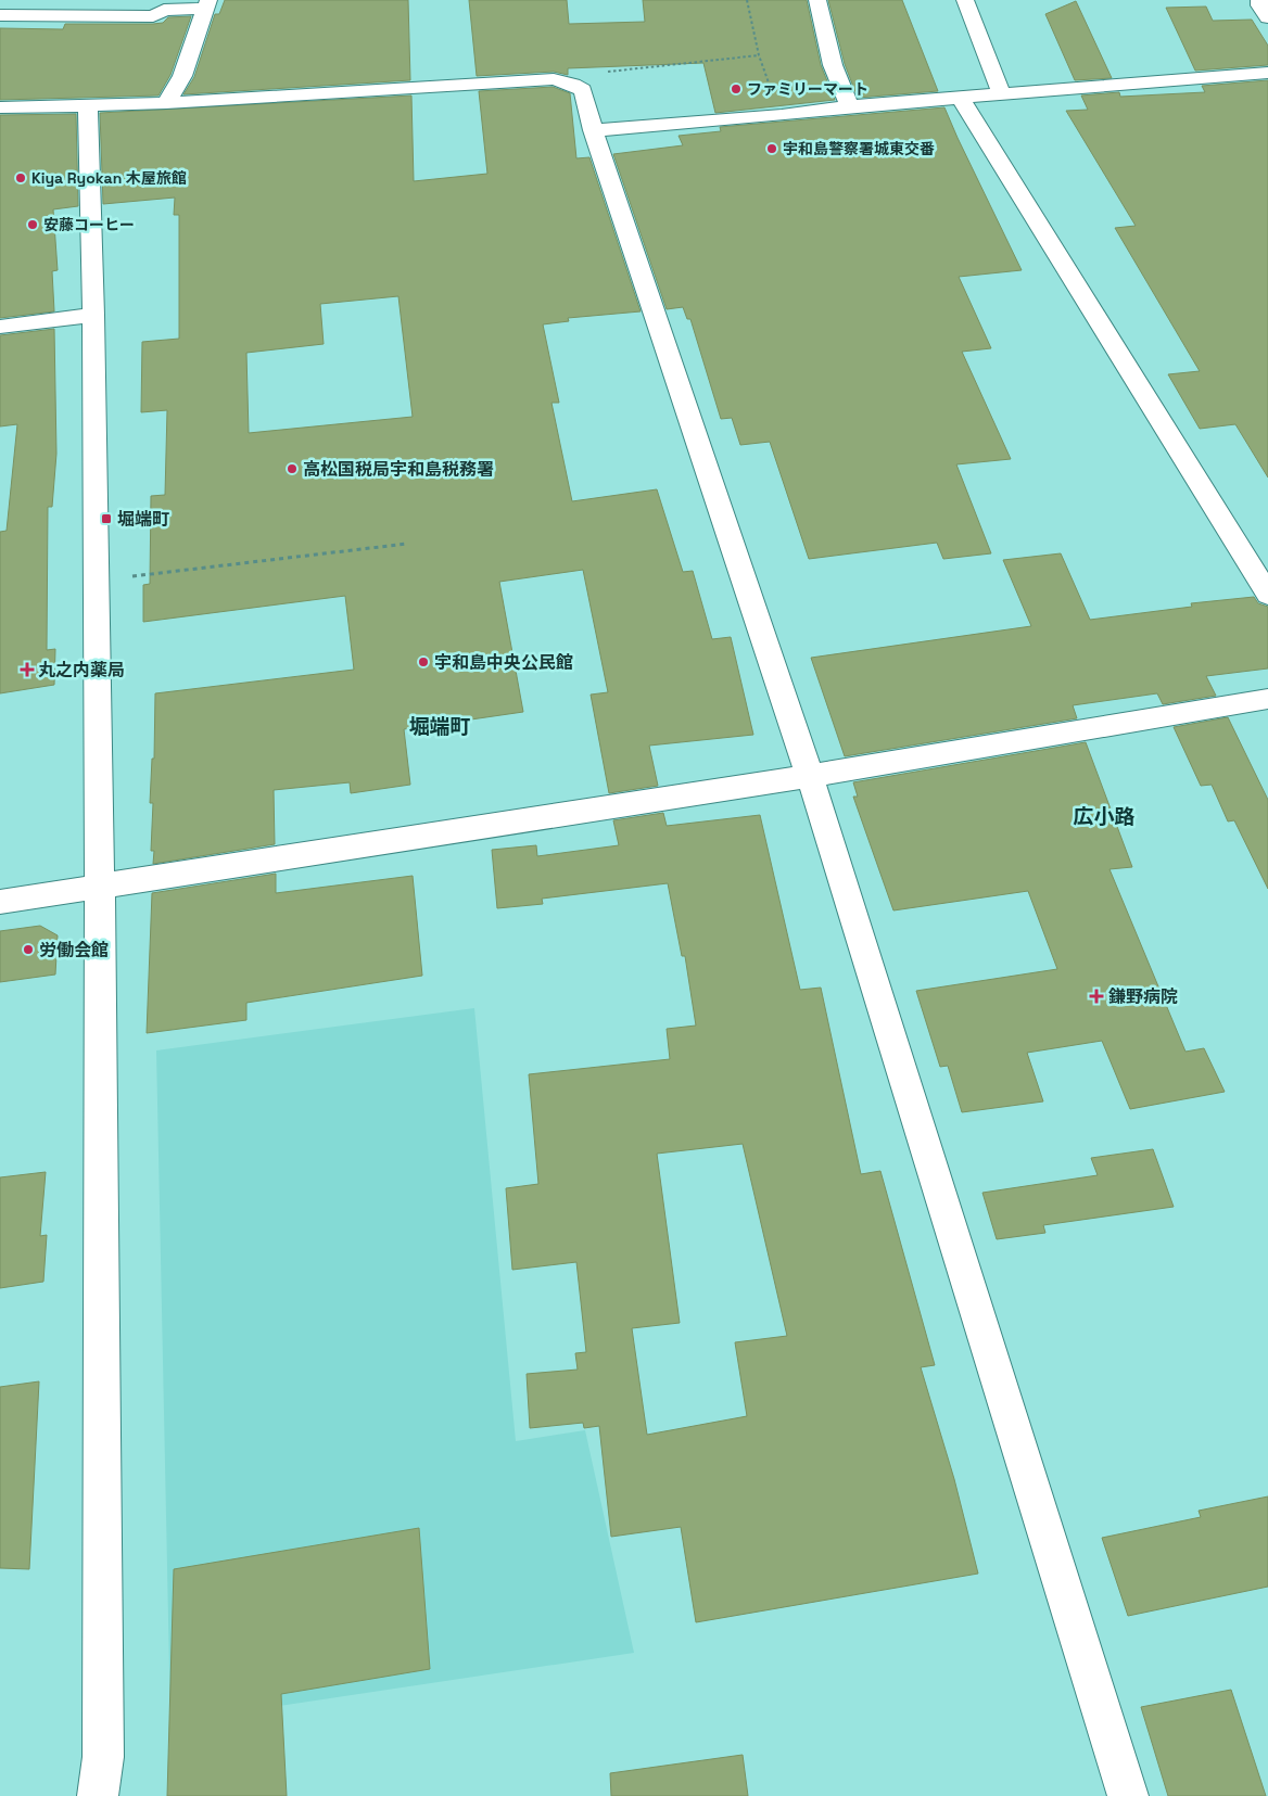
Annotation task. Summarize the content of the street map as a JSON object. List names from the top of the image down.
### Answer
{
  "districts": ["堀端町", "広小路"],
  "places": {
    "other": [
      "ファミリーマート",
      "宇和島警察署城東交番",
      "Kiya Ryokan 木屋旅館",
      "安藤コーヒー",
      "高松国税局宇和島税務署",
      "宇和島中央公民館",
      "労働会館"
    ],
    "transit": ["堀端町"],
    "health": ["丸之内薬局", "鎌野病院"]
  }
}
